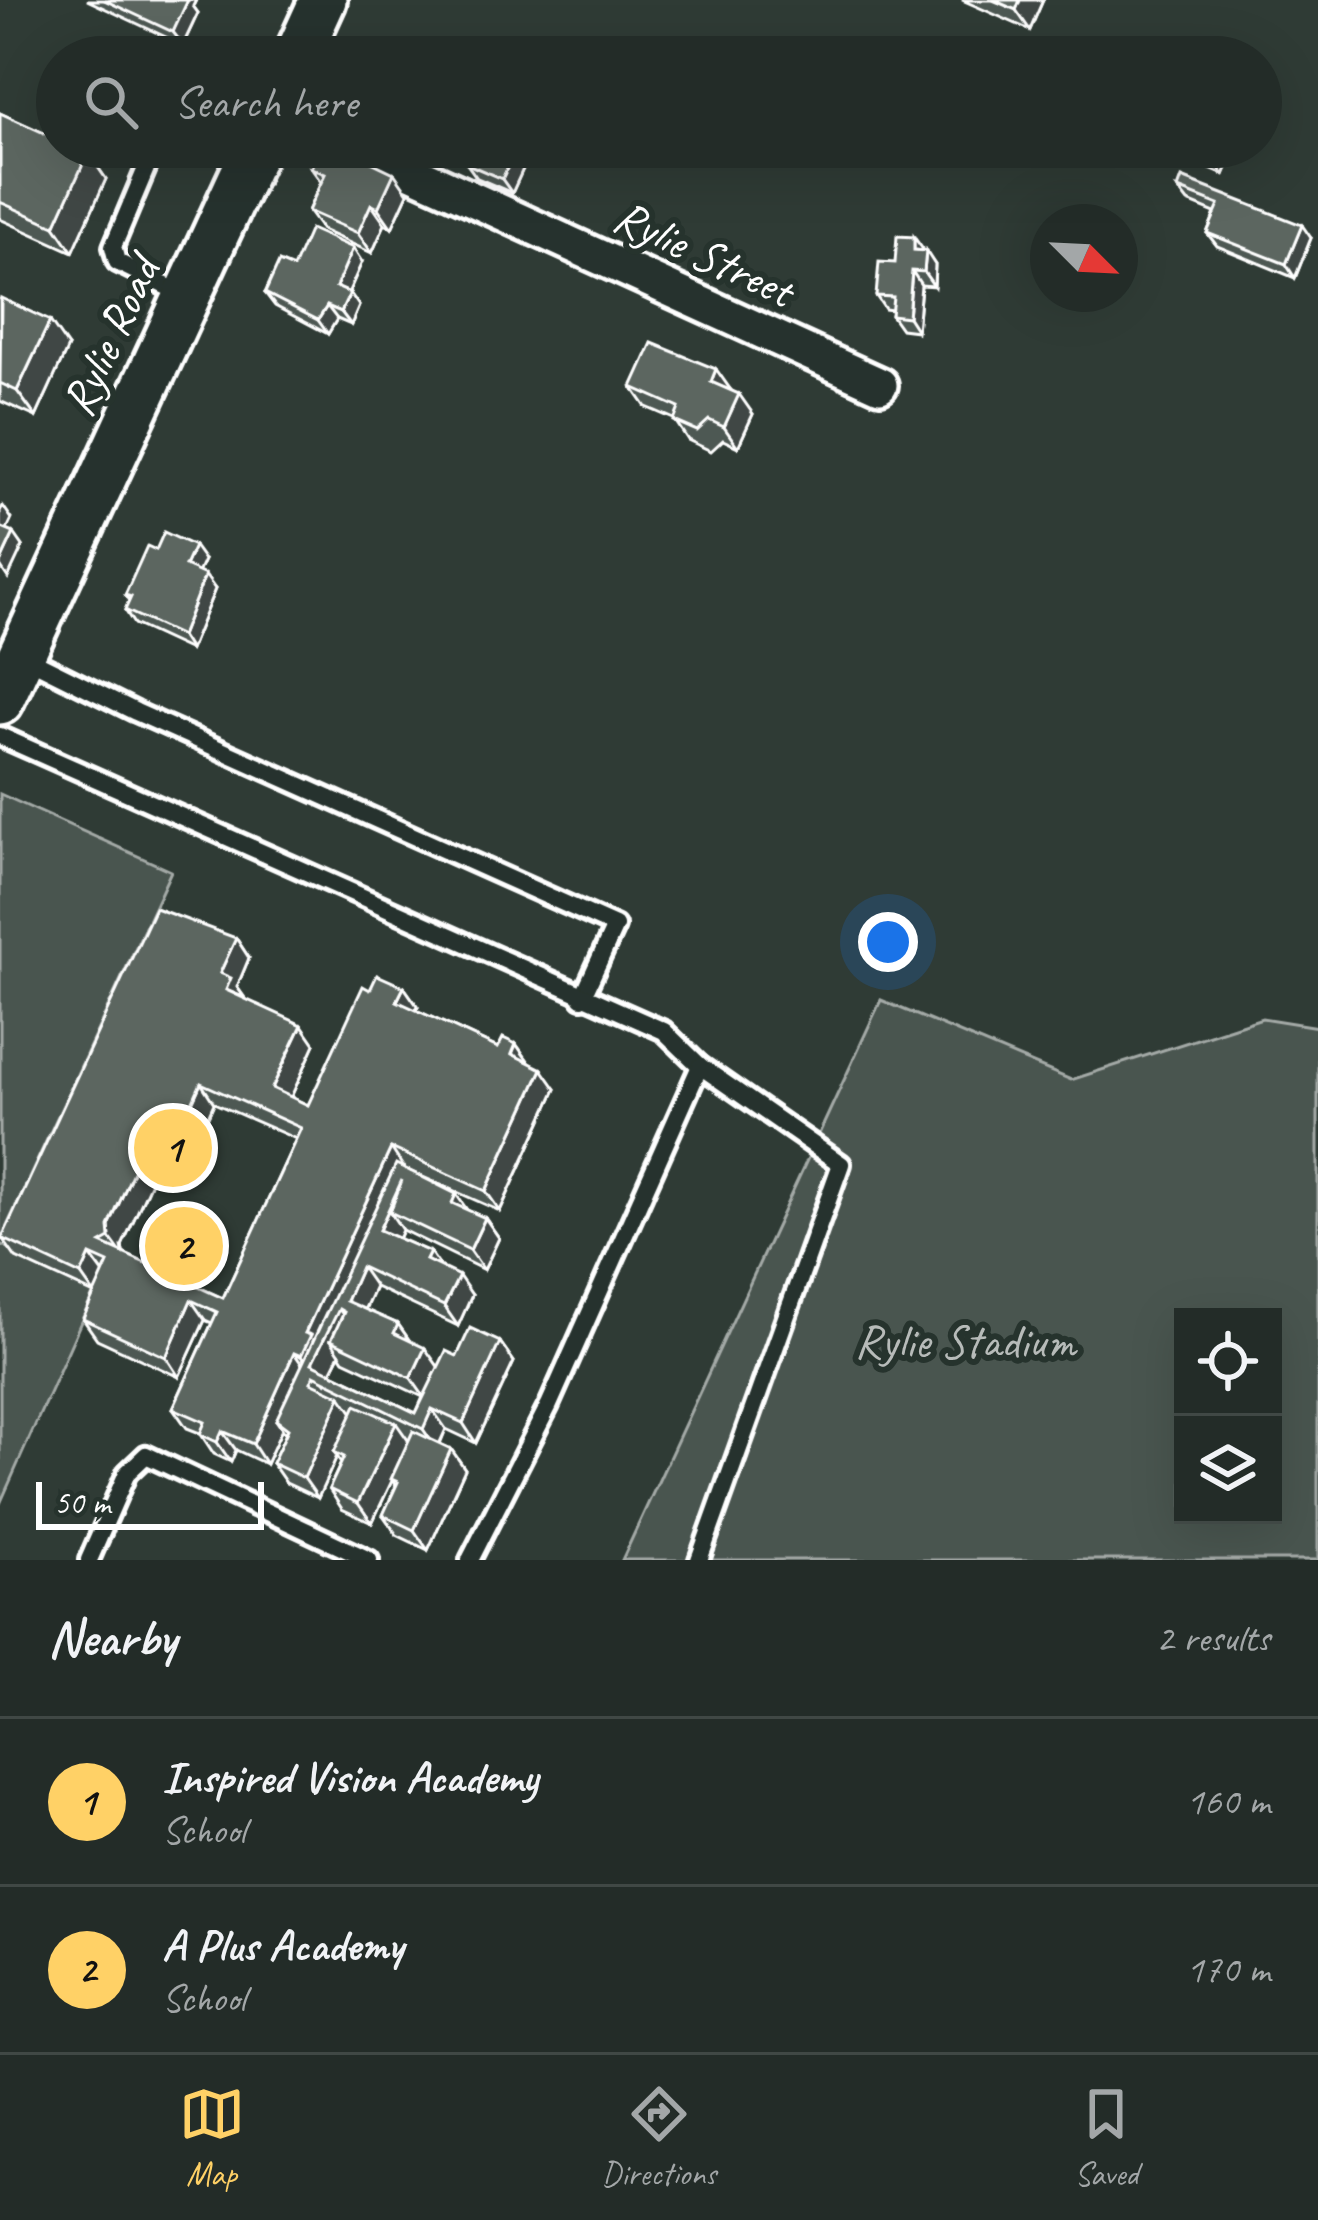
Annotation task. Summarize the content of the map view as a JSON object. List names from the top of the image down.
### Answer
{
  "streets": {
    "street": ["Rylie Street", "Rylie Road"]
  },
  "parks": ["Rylie Stadium"],
  "scale_bar": "50 m",
  "north": "bottom right",
  "page": {
    "search": "Search here",
    "pins": ["1", "2"],
    "scale": "50 m",
    "heading": ["Nearby", "2 results"],
    "list": [
      {
        "mark": "1",
        "name": "Inspired Vision Academy",
        "note": "School",
        "value": "160 m"
      },
      {
        "mark": "2",
        "name": "A Plus Academy",
        "note": "School",
        "value": "170 m"
      }
    ],
    "nav": ["Map", "Directions", "Saved"]
  }
}
